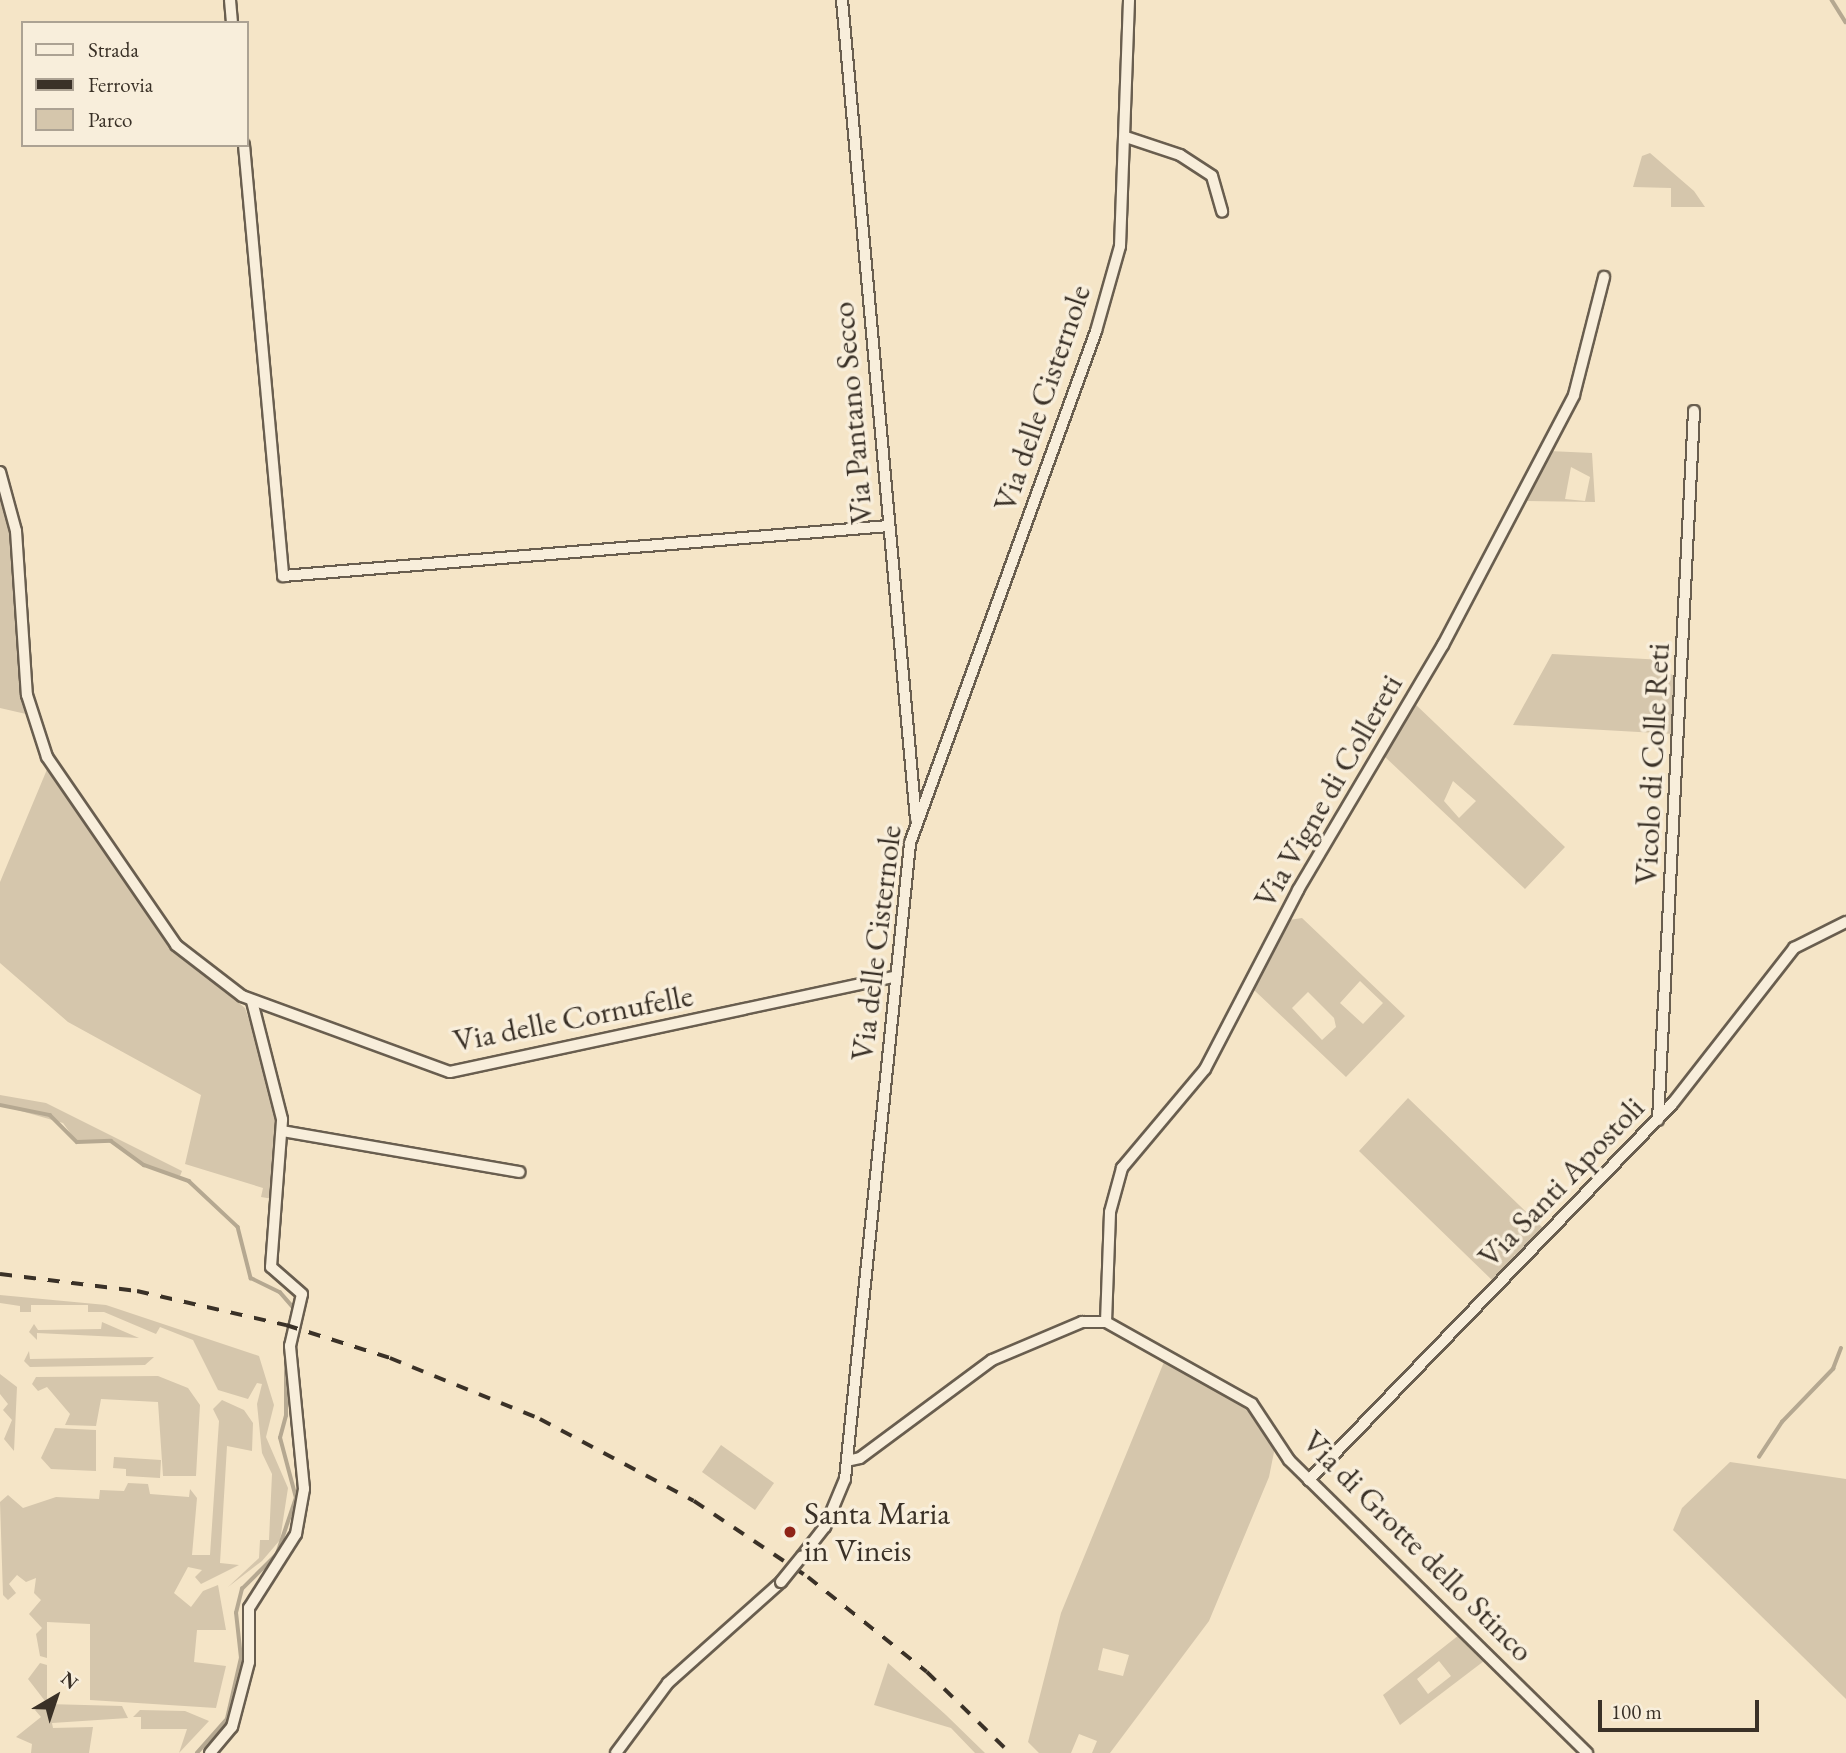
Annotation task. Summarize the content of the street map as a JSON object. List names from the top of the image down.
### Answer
{
  "streets": {
    "street": [
      "Via delle Cisternole",
      "Via Pantano Secco",
      "Vicolo di Colle Reti",
      "Via Vigne di Collereti",
      "Via delle Cornufelle",
      "Via Santi Apostoli",
      "Via di Grotte dello Stinco"
    ]
  },
  "crossings": [
    ["Via delle Cisternole", "Via Pantano Secco"],
    ["Via delle Cisternole", "Via delle Cornufelle"],
    ["Vicolo di Colle Reti", "Via Santi Apostoli"],
    ["Via Vigne di Collereti", "Via di Grotte dello Stinco"],
    ["Via Santi Apostoli", "Via di Grotte dello Stinco"]
  ],
  "places": ["Santa Maria in Vineis"],
  "legend": ["Strada", "Ferrovia", "Parco"],
  "scale_bar": "100 m",
  "north": "top right"
}
